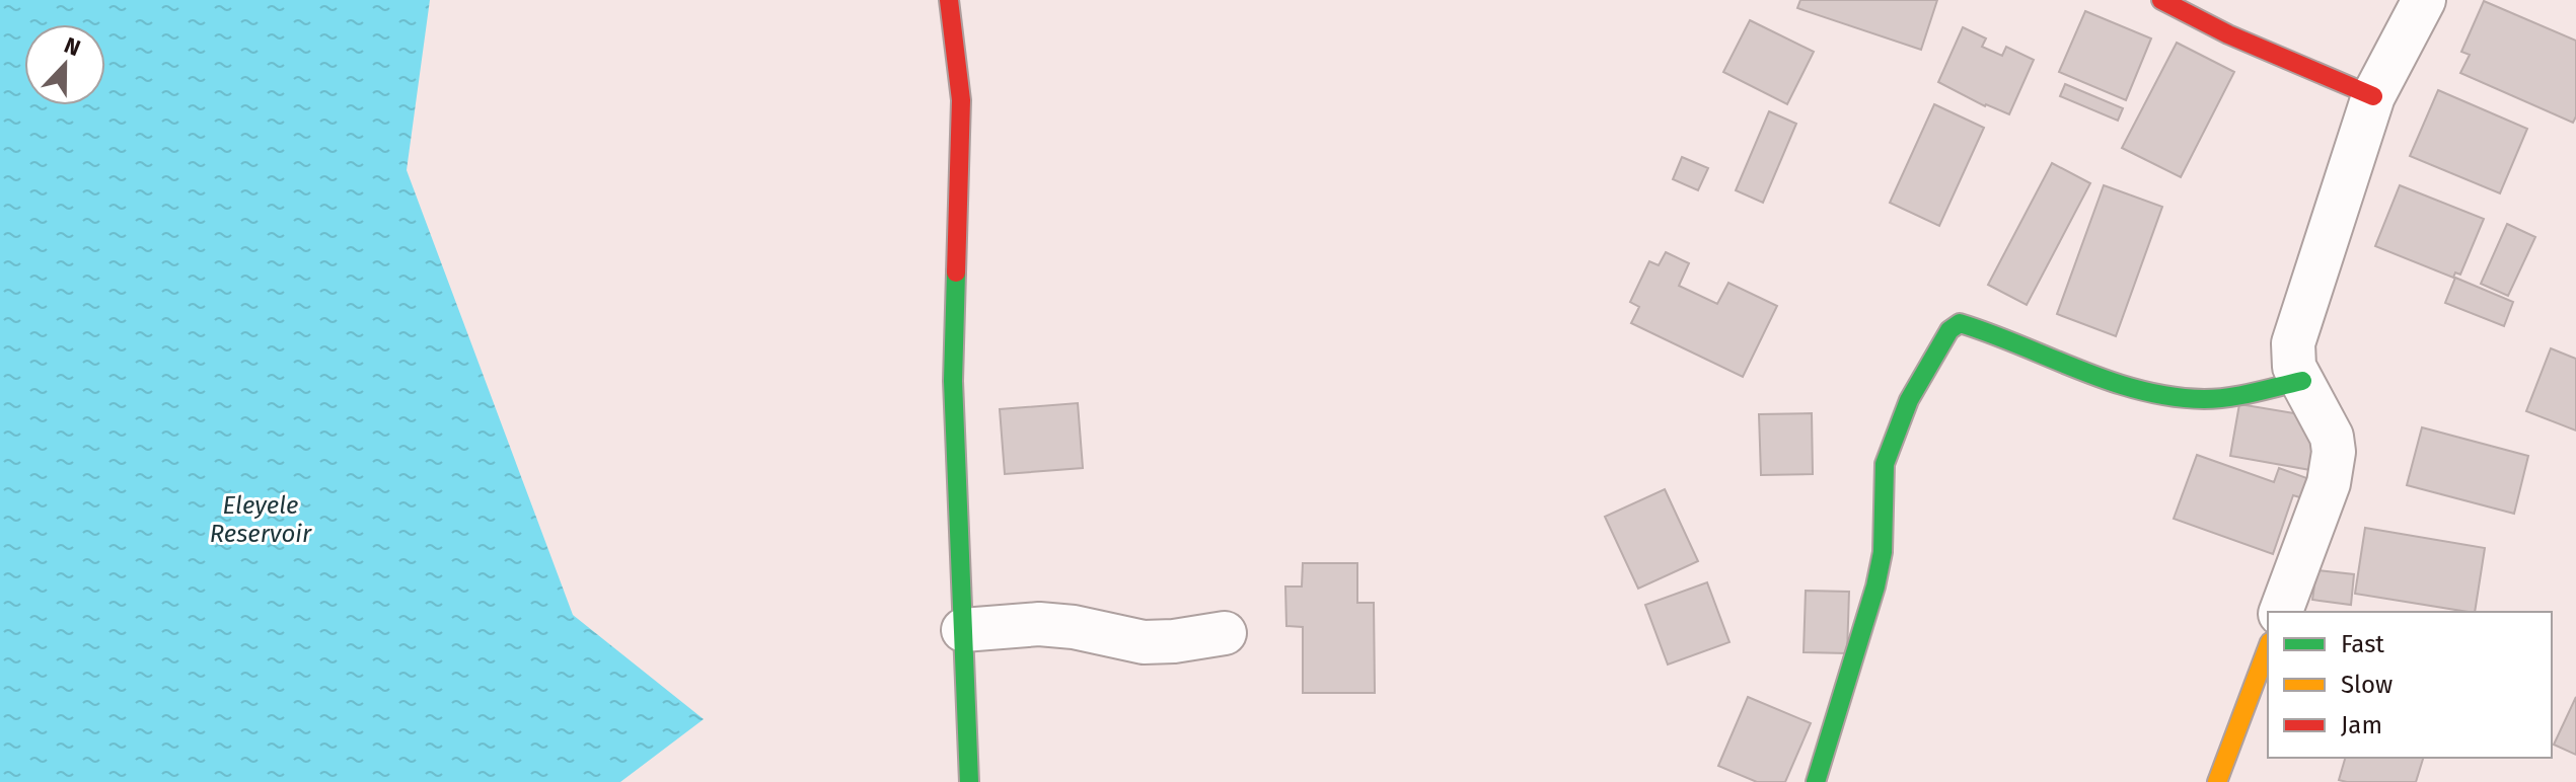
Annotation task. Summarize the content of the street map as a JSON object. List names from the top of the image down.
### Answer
{
  "water": ["Eleyele Reservoir"],
  "legend": ["Fast", "Slow", "Jam"],
  "north": "top"
}
